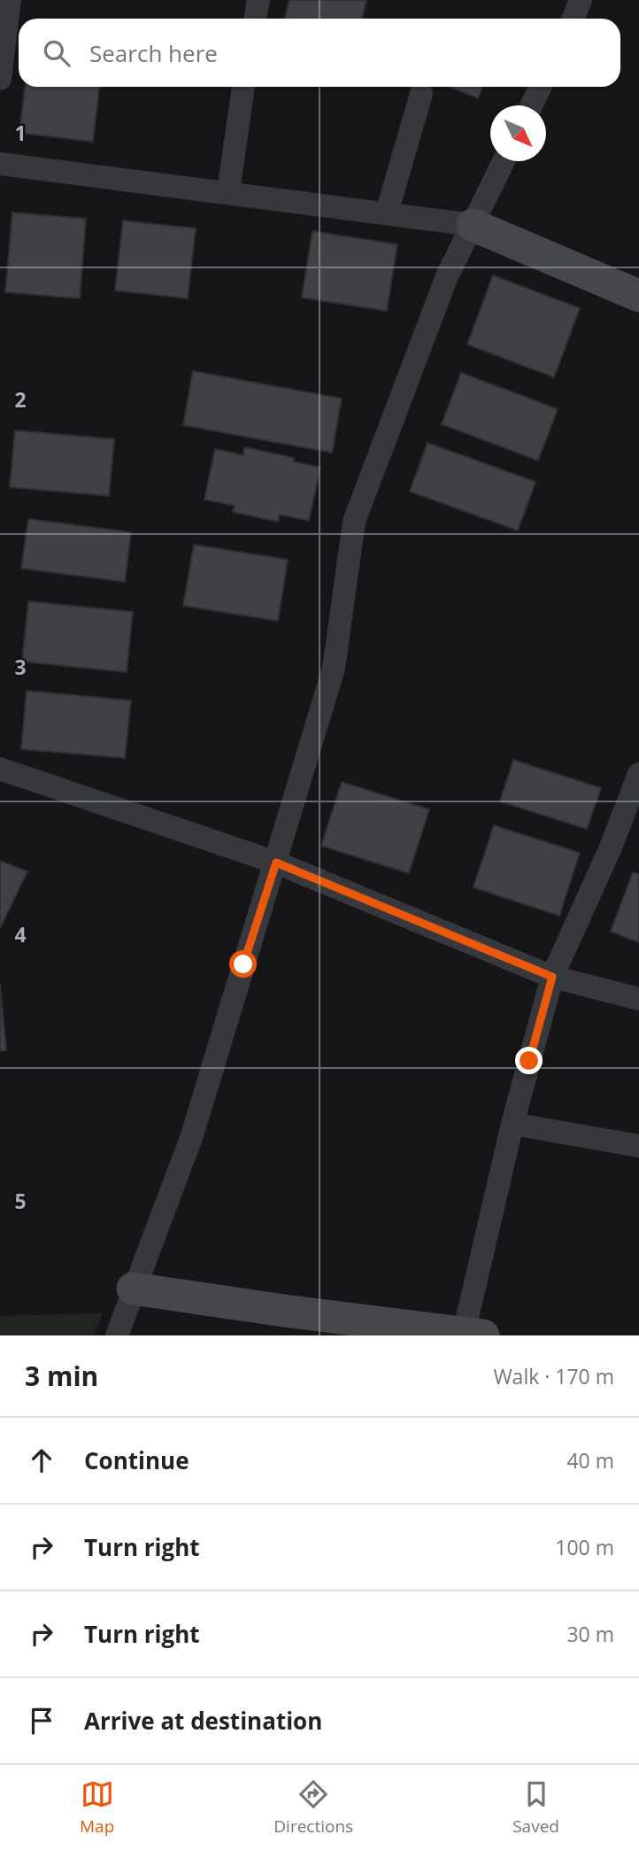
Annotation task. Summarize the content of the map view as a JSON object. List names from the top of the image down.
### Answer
{
  "north": "bottom right",
  "page": {
    "search": "Search here",
    "heading": ["3 min", "Walk · 170 m"],
    "list": [
      ["Continue", "40 m"],
      ["Turn right", "100 m"],
      ["Turn right", "30 m"],
      "Arrive at destination"
    ],
    "nav": ["Map", "Directions", "Saved"]
  },
  "grid": {
    "rows": [
      "1",
      "2",
      "3",
      "4",
      "5"
    ]
  }
}
